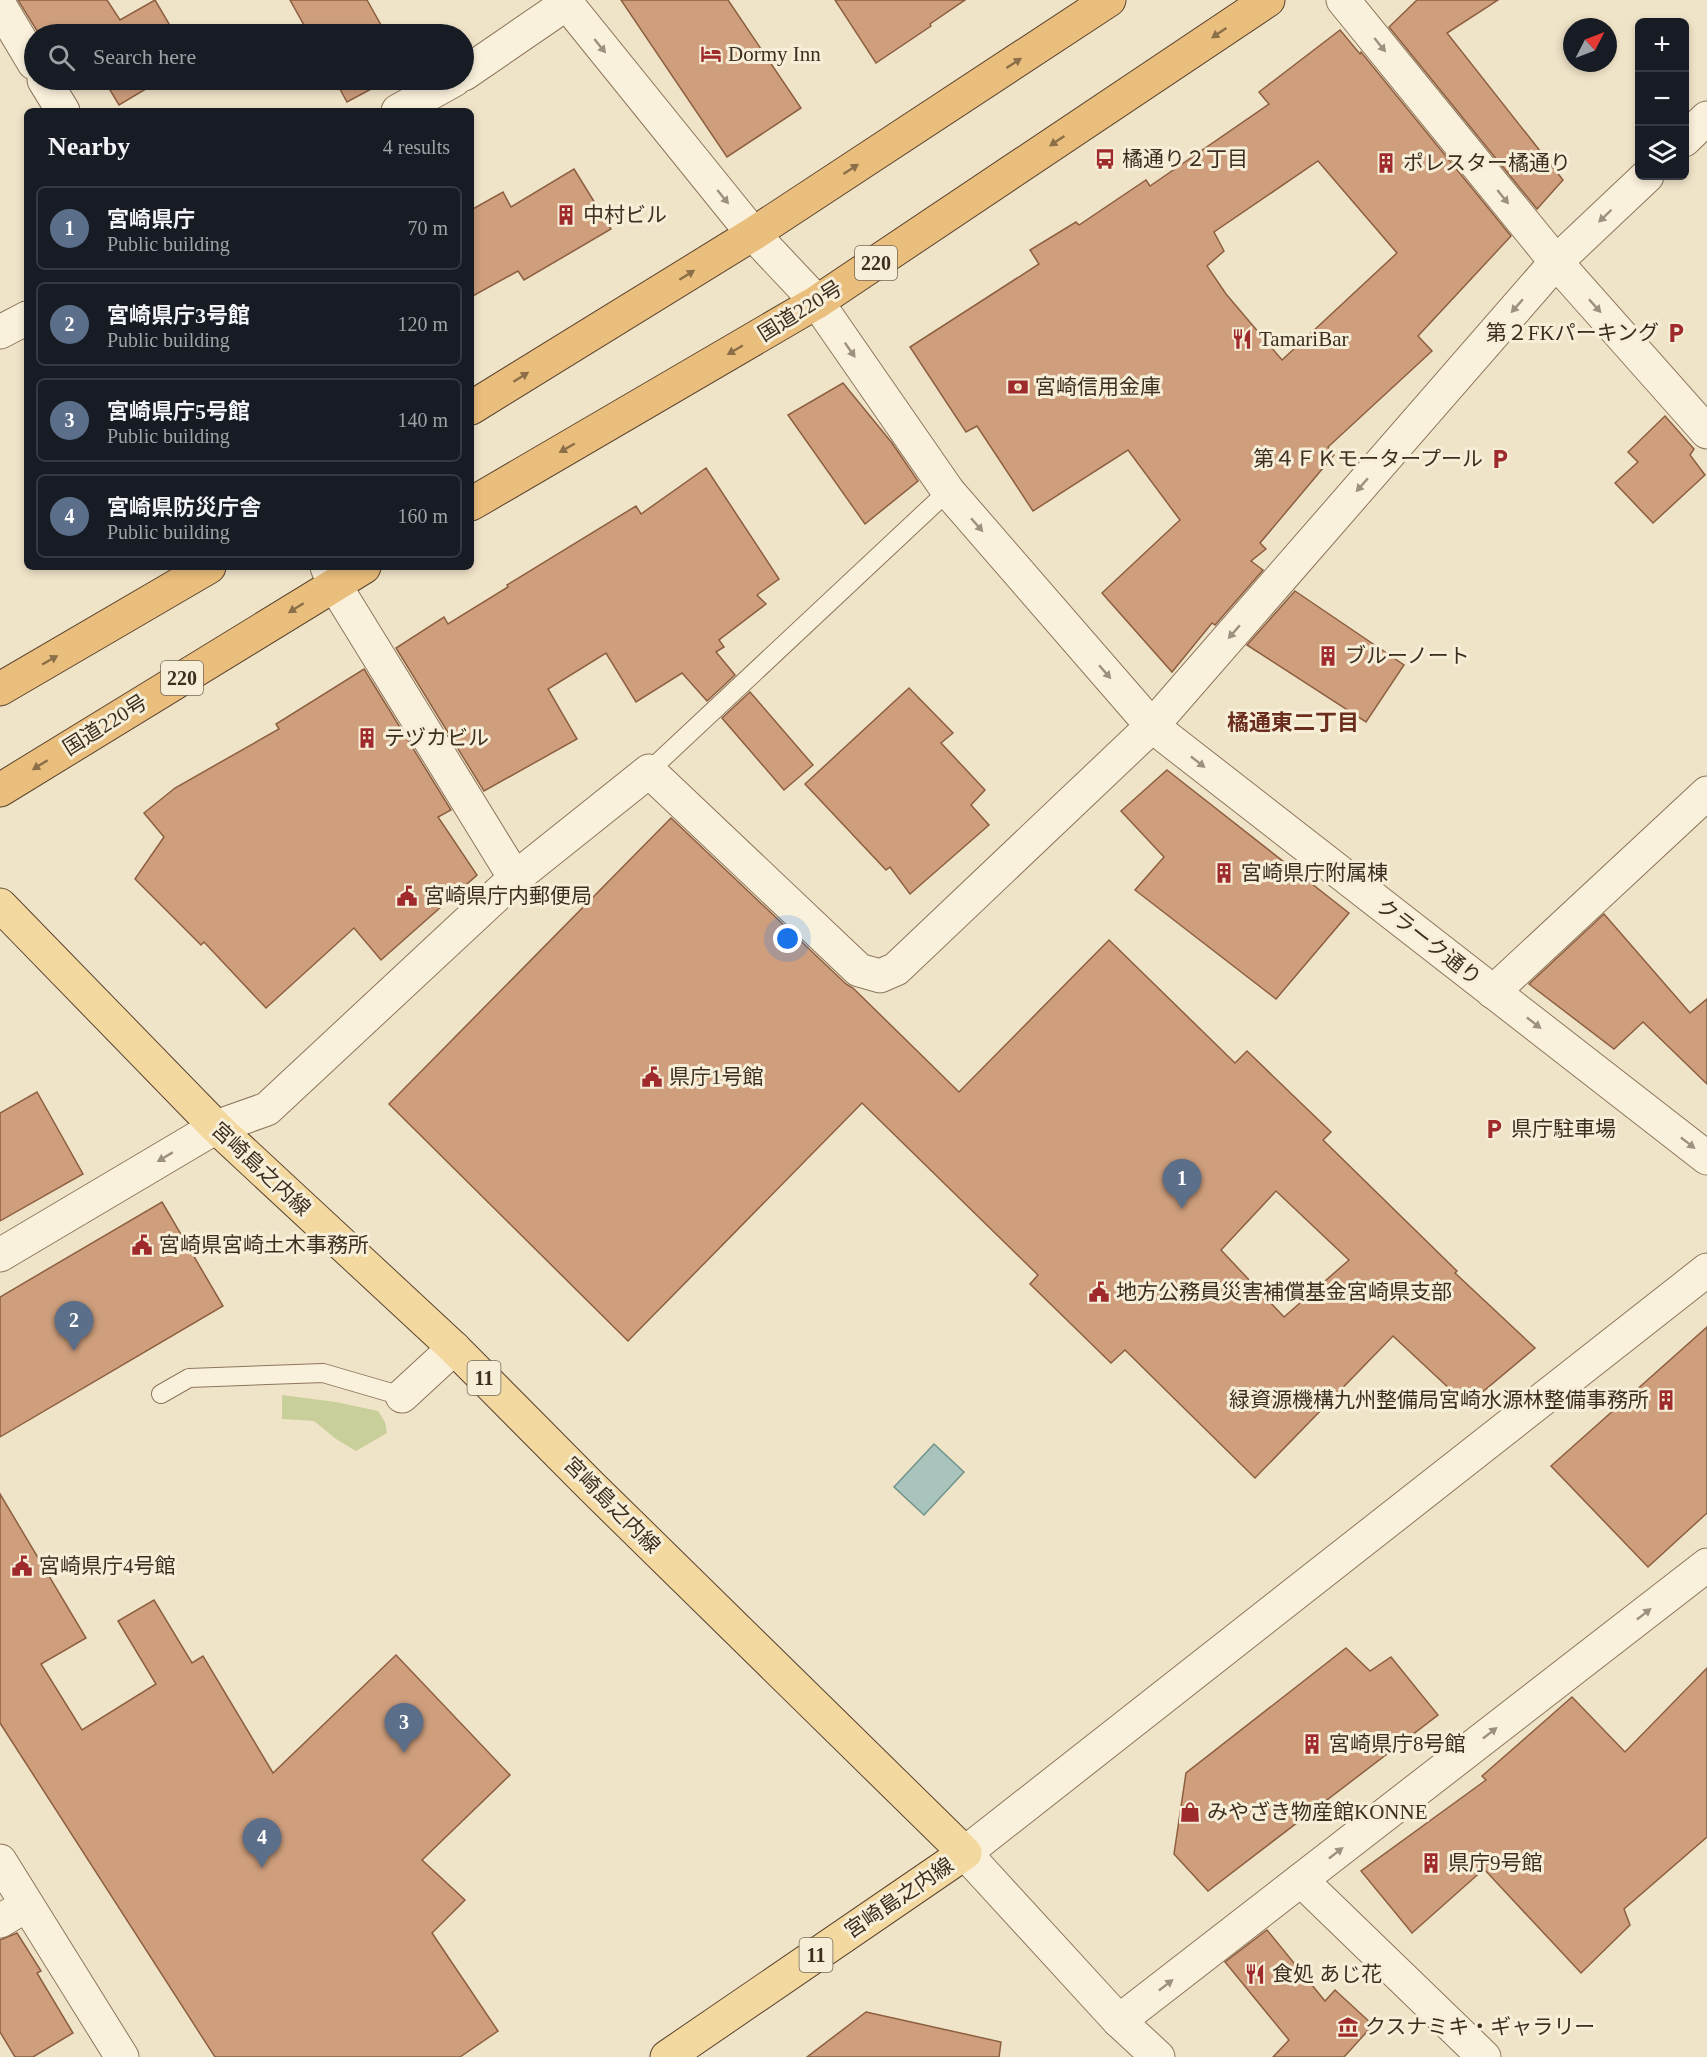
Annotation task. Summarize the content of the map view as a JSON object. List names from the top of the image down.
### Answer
{
  "streets": {
    "highway": ["220", "国道220号"],
    "main road": ["宮崎島之内線", "11"],
    "street": ["クラーク通り"]
  },
  "crossings": [
    ["国道220号", "クラーク通り"]
  ],
  "one_way": ["クラーク通り"],
  "districts": ["橘通東二丁目"],
  "places": {
    "hotel": ["Dormy Inn"],
    "bus stop": ["橘通り２丁目"],
    "building": [
      "ポレスター橘通り",
      "中村ビル",
      "ブルーノート",
      "テヅカビル",
      "宮崎県庁附属棟",
      "緑資源機構九州整備局宮崎水源林整備事務所",
      "宮崎県庁8号館",
      "県庁9号館"
    ],
    "parking": ["第２FKパーキング", "第４ＦＫモータープール", "県庁駐車場"],
    "restaurant": ["TamariBar", "食処 あじ花"],
    "bank": ["宮崎信用金庫"],
    "public building": [
      "宮崎県庁内郵便局",
      "県庁1号館",
      "宮崎県宮崎土木事務所",
      "地方公務員災害補償基金宮崎県支部",
      "宮崎県庁4号館"
    ],
    "shop": ["みやざき物産館KONNE"],
    "museum": ["クスナミキ・ギャラリー"]
  },
  "north": "top right",
  "page": {
    "map_buttons": ["+", "−"],
    "search": "Search here",
    "heading": ["Nearby", "4 results"],
    "list": [
      {
        "mark": "1",
        "name": "宮崎県庁",
        "note": "Public building",
        "value": "70 m"
      },
      {
        "mark": "2",
        "name": "宮崎県庁3号館",
        "note": "Public building",
        "value": "120 m"
      },
      {
        "mark": "3",
        "name": "宮崎県庁5号館",
        "note": "Public building",
        "value": "140 m"
      },
      {
        "mark": "4",
        "name": "宮崎県防災庁舎",
        "note": "Public building",
        "value": "160 m"
      }
    ],
    "pins": [
      "1",
      "2",
      "3",
      "4"
    ]
  }
}
